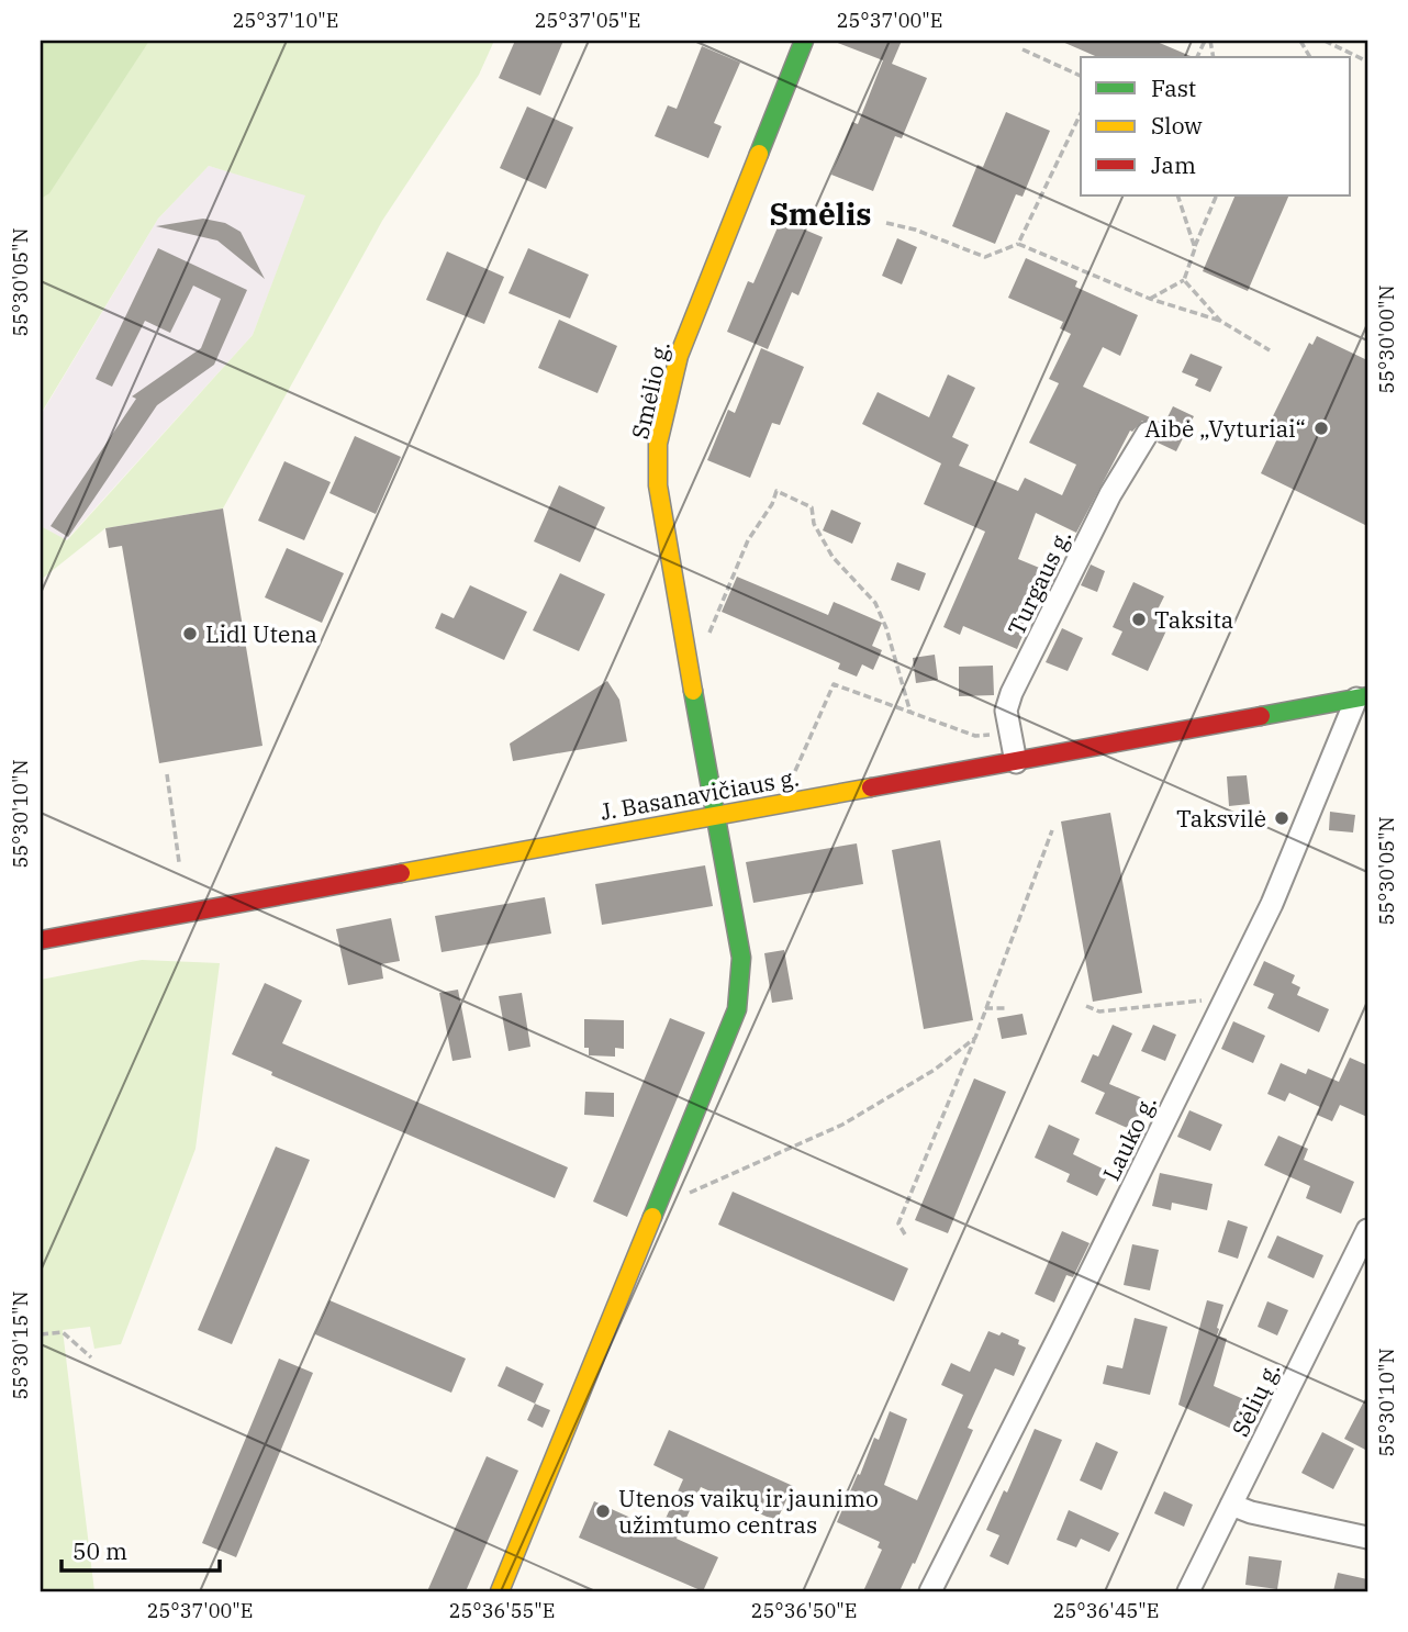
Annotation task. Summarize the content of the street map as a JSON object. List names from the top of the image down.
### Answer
{
  "streets": {
    "street": [
      "Smėlio g.",
      "Turgaus g.",
      "J. Basanavičiaus g.",
      "Lauko g.",
      "Sėlių g."
    ]
  },
  "crossings": [
    ["Smėlio g.", "J. Basanavičiaus g."],
    ["Turgaus g.", "J. Basanavičiaus g."],
    ["J. Basanavičiaus g.", "Lauko g."]
  ],
  "districts": ["Smėlis"],
  "places": [
    "Aibė „Vyturiai“",
    "Taksita",
    "Lidl Utena",
    "Taksvilė",
    "Utenos vaikų ir jaunimo užimtumo centras"
  ],
  "legend": ["Fast", "Slow", "Jam"],
  "scale_bar": "50 m",
  "coordinates": [
    "25°37'10\"E",
    "25°37'05\"E",
    "25°37'00\"E",
    "55°30'05\"N",
    "55°30'00\"N",
    "55°30'10\"N",
    "55°30'15\"N",
    "25°36'55\"E",
    "25°36'50\"E",
    "25°36'45\"E"
  ]
}
